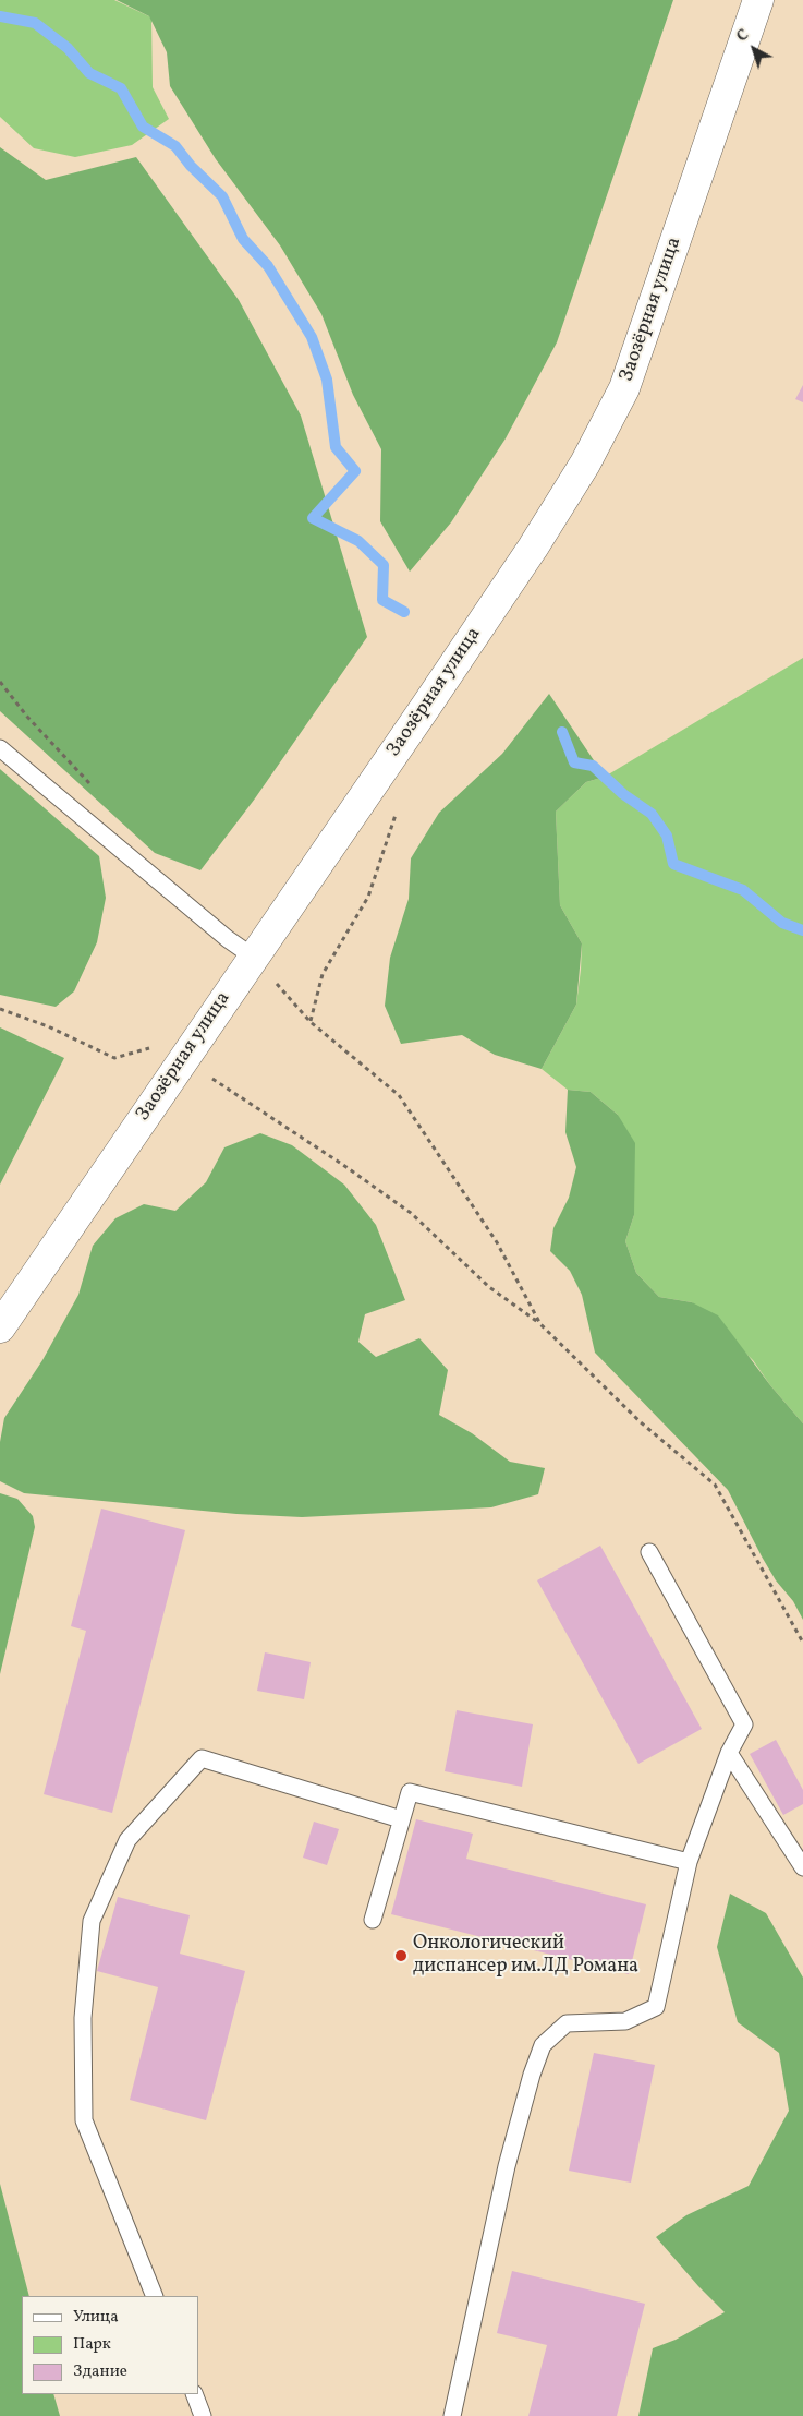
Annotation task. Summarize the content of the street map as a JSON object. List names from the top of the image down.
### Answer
{
  "streets": {
    "street": ["Заозёрная улица"]
  },
  "places": ["Онкологический диспансер им.ЛД Романа"],
  "legend": ["Улица", "Парк", "Здание"],
  "north": "top left"
}
